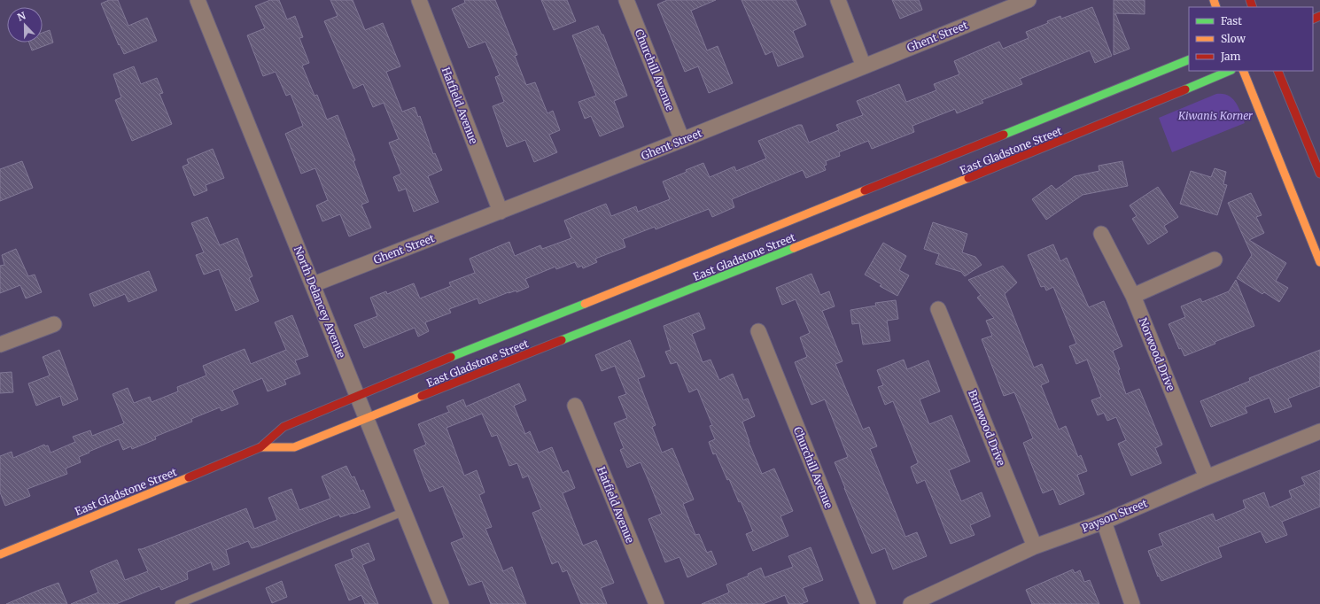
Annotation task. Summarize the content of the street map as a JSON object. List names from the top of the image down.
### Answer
{
  "streets": {
    "street": [
      "Ghent Street",
      "Churchill Avenue",
      "Hatfield Avenue",
      "East Gladstone Street",
      "North Delancey Avenue",
      "Norwood Drive",
      "Brinwood Drive",
      "Payson Street"
    ]
  },
  "crossings": [
    ["Ghent Street", "Churchill Avenue"],
    ["Ghent Street", "Hatfield Avenue"],
    ["Ghent Street", "North Delancey Avenue"],
    ["East Gladstone Street", "North Delancey Avenue"],
    ["Norwood Drive", "Payson Street"],
    ["Brinwood Drive", "Payson Street"]
  ],
  "parks": ["Kiwanis Korner"],
  "legend": ["Fast", "Slow", "Jam"],
  "north": "top"
}
